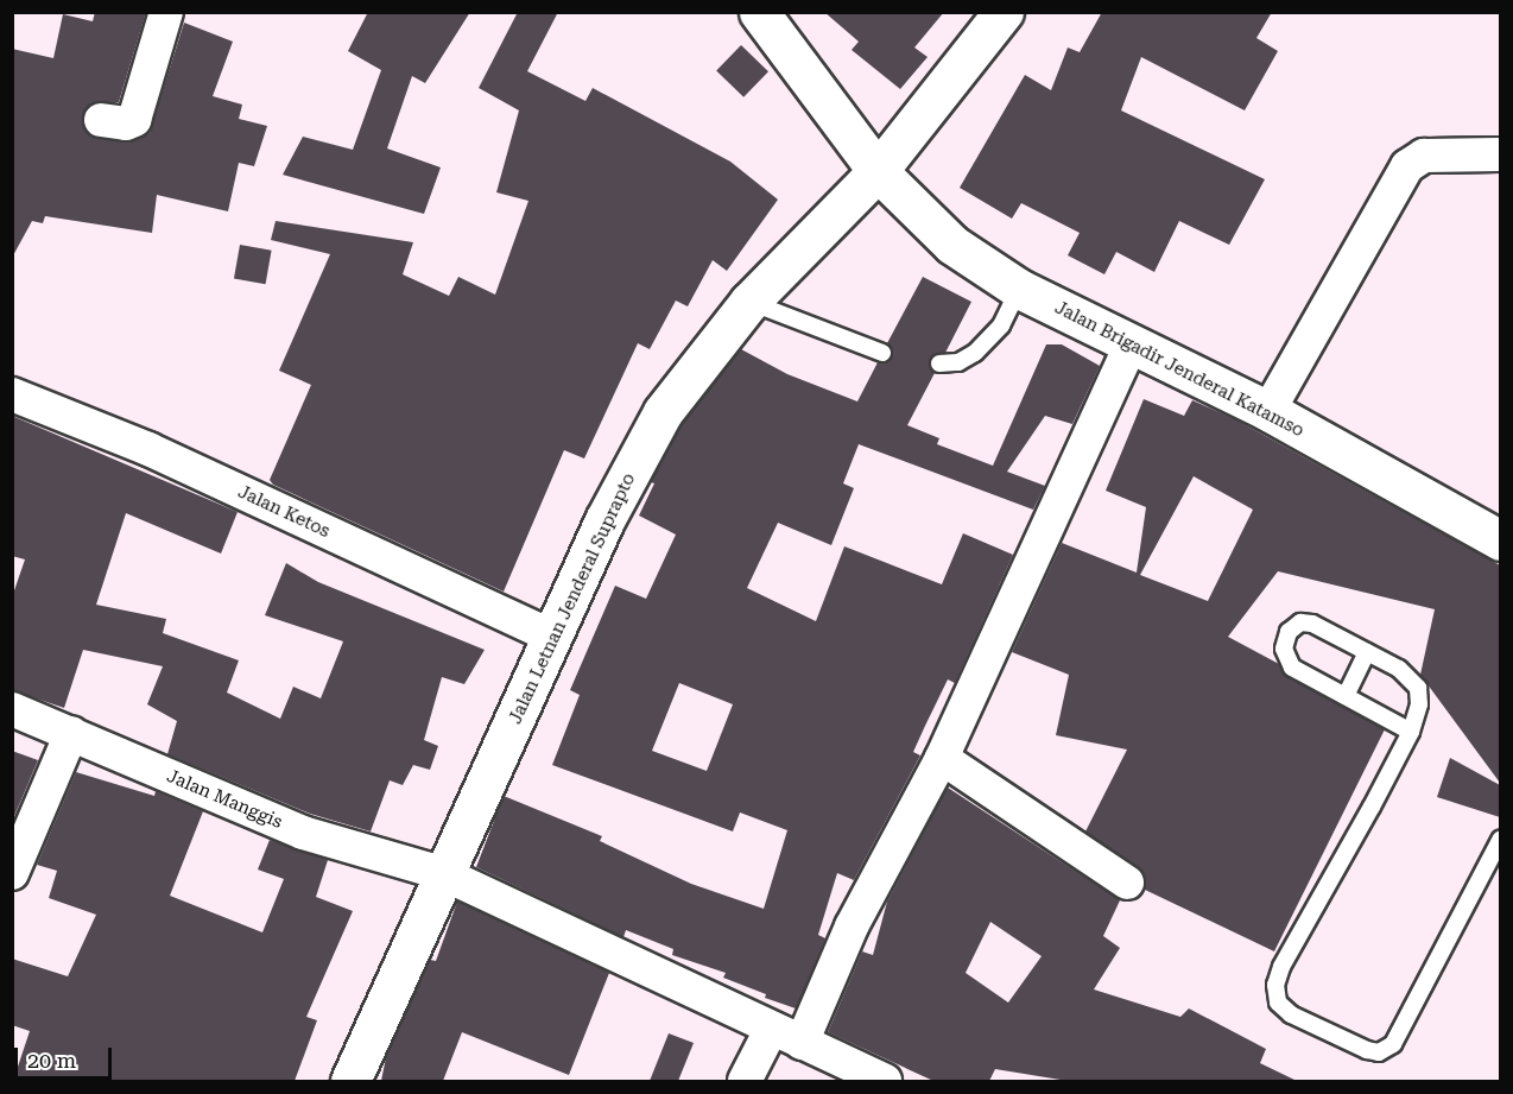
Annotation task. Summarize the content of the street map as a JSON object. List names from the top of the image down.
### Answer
{
  "streets": {
    "street": [
      "Jalan Brigadir Jenderal Katamso",
      "Jalan Ketos",
      "Jalan Letnan Jenderal Suprapto",
      "Jalan Manggis"
    ]
  },
  "crossings": [
    ["Jalan Brigadir Jenderal Katamso", "Jalan Letnan Jenderal Suprapto"],
    ["Jalan Ketos", "Jalan Letnan Jenderal Suprapto"],
    ["Jalan Letnan Jenderal Suprapto", "Jalan Manggis"]
  ],
  "scale_bar": "20 m"
}
